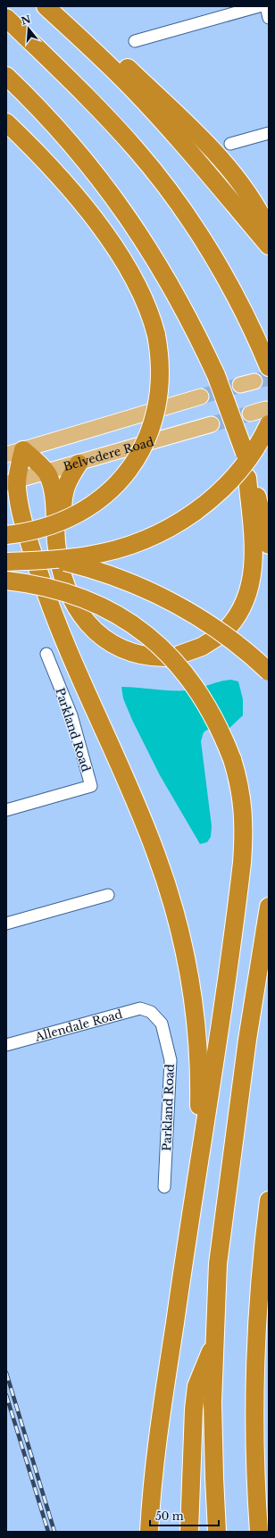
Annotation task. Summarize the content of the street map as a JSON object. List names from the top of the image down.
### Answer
{
  "streets": {
    "main road": ["Belvedere Road"],
    "street": ["Parkland Road", "Allendale Road"]
  },
  "crossings": [
    ["Parkland Road", "Allendale Road"]
  ],
  "scale_bar": "50 m",
  "north": "top"
}
